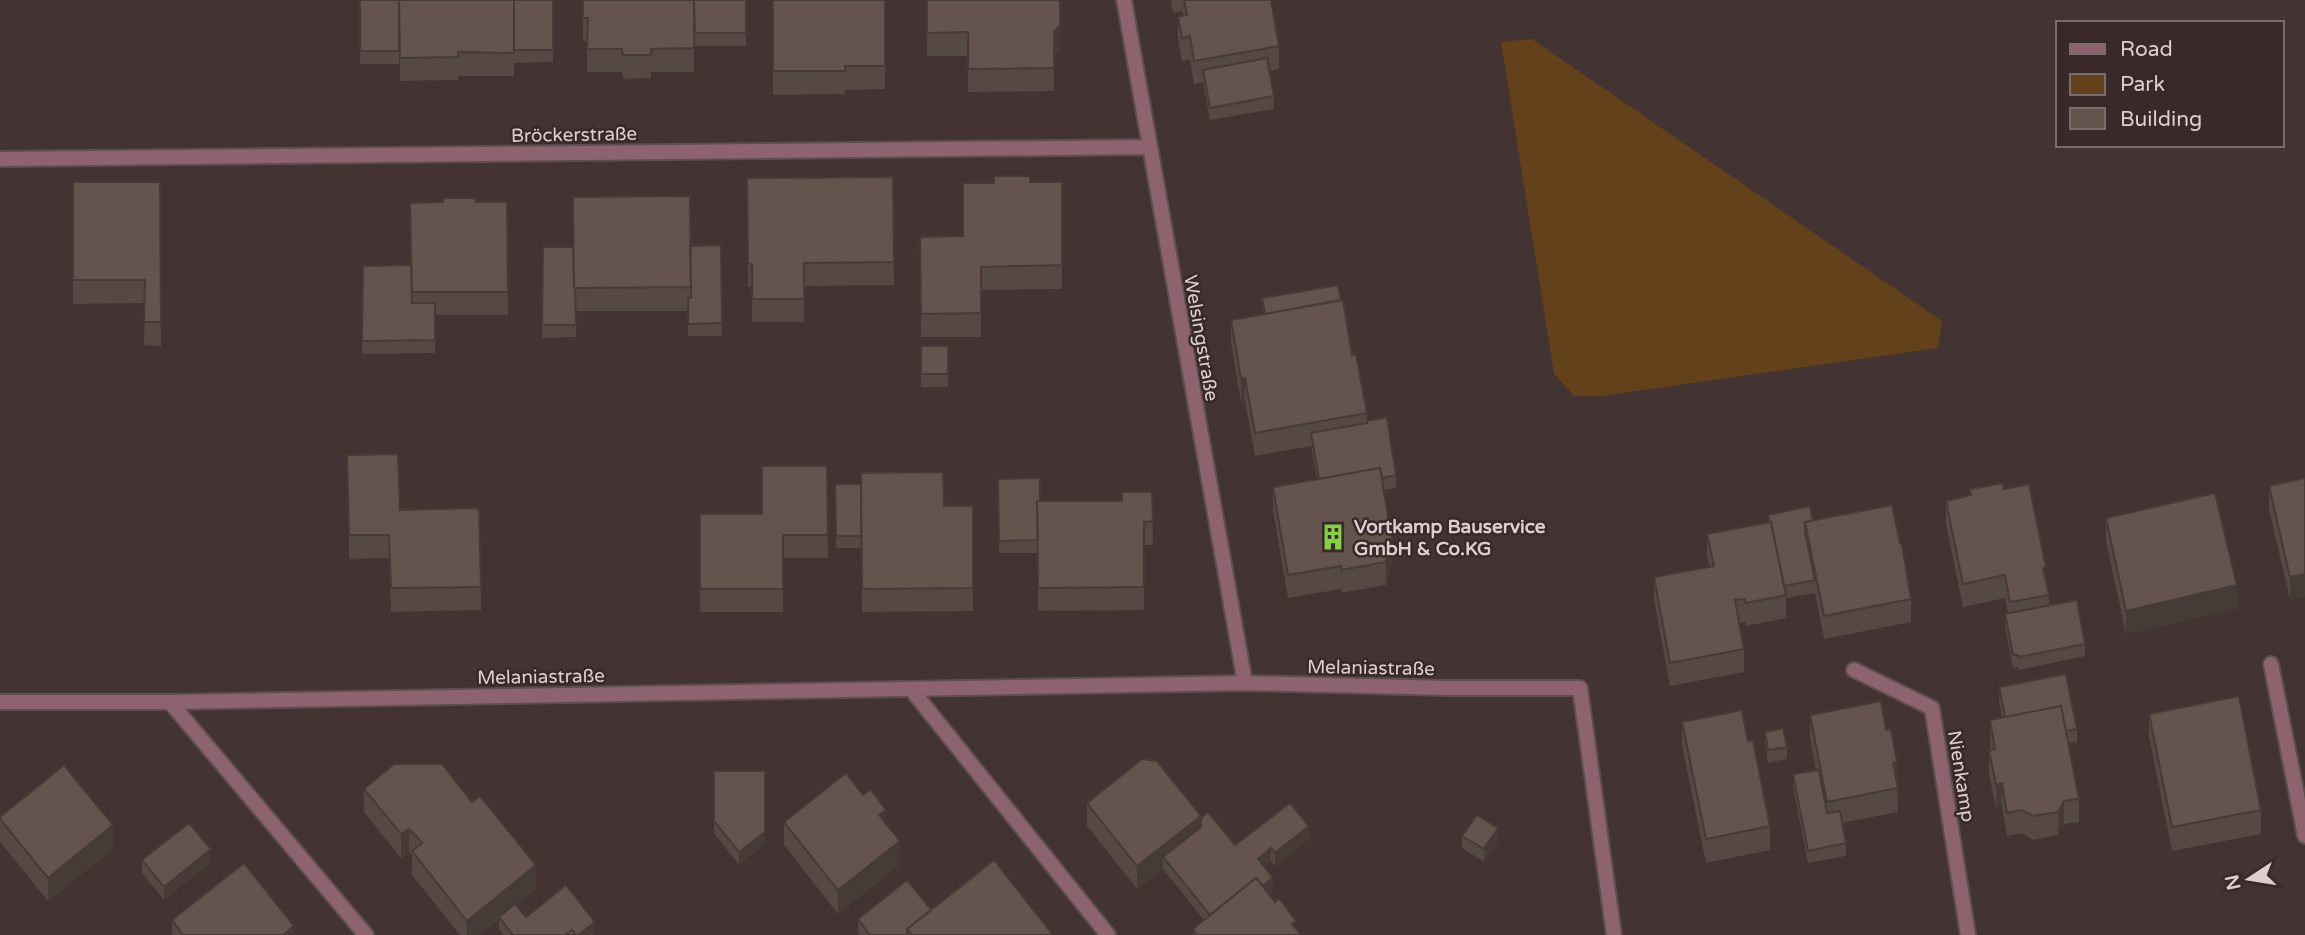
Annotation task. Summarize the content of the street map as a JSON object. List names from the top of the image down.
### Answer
{
  "streets": {
    "street": [
      "Bröckerstraße",
      "Welsingstraße",
      "Melaniastraße",
      "Nienkamp"
    ]
  },
  "crossings": [
    ["Bröckerstraße", "Welsingstraße"],
    ["Welsingstraße", "Melaniastraße"]
  ],
  "places": {
    "building": ["Vortkamp Bauservice GmbH & Co.KG"]
  },
  "legend": ["Road", "Park", "Building"],
  "north": "left"
}
